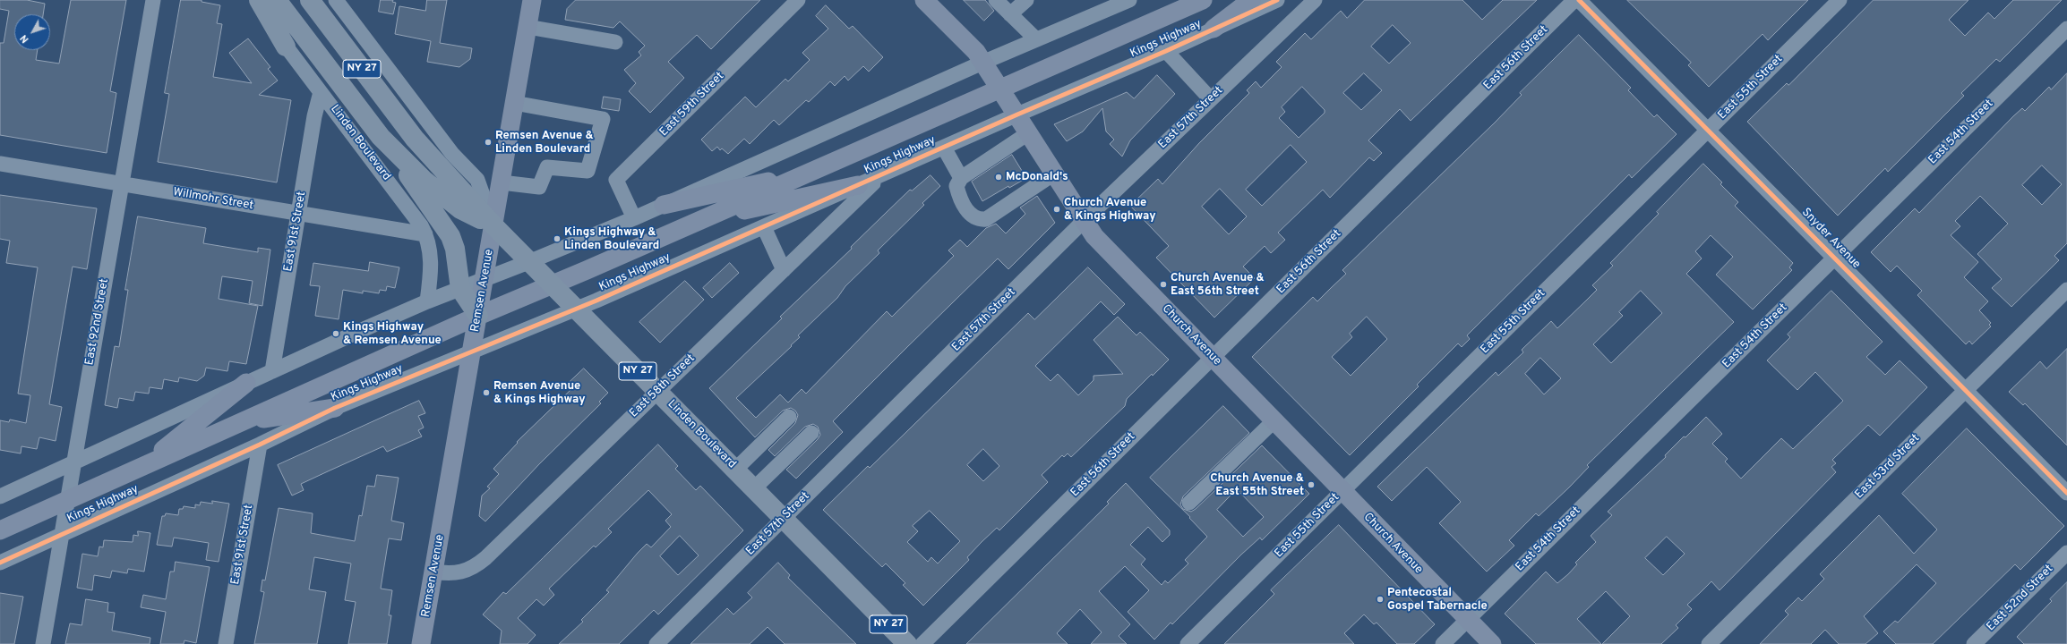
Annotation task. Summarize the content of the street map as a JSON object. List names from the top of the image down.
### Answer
{
  "streets": {
    "highway": ["NY 27", "Linden Boulevard"],
    "main road": ["Kings Highway", "Remsen Avenue", "Church Avenue"],
    "street": [
      "East 56th Street",
      "East 55th Street",
      "East 59th Street",
      "East 57th Street",
      "East 54th Street",
      "Willmohr Street",
      "East 91st Street",
      "Snyder Avenue",
      "East 92nd Street",
      "East 58th Street",
      "East 53rd Street",
      "East 52nd Street"
    ]
  },
  "crossings": [
    ["Kings Highway", "Linden Boulevard"],
    ["Kings Highway", "East 91st Street"],
    ["Kings Highway", "Remsen Avenue"],
    ["Kings Highway", "East 92nd Street"],
    ["Kings Highway", "Church Avenue"],
    ["Kings Highway", "East 58th Street"],
    ["East 56th Street", "Church Avenue"],
    ["East 55th Street", "Snyder Avenue"],
    ["East 55th Street", "Church Avenue"],
    ["East 57th Street", "Linden Boulevard"],
    ["East 57th Street", "Church Avenue"],
    ["East 54th Street", "Snyder Avenue"],
    ["East 54th Street", "Church Avenue"],
    ["Linden Boulevard", "Willmohr Street"],
    ["Linden Boulevard", "East 91st Street"],
    ["Linden Boulevard", "Remsen Avenue"],
    ["Linden Boulevard", "East 58th Street"],
    ["Willmohr Street", "East 91st Street"],
    ["Willmohr Street", "East 92nd Street"],
    ["Snyder Avenue", "East 53rd Street"],
    ["Remsen Avenue", "East 58th Street"]
  ],
  "places": [
    "Remsen Avenue & Linden Boulevard",
    "McDonald's",
    "Church Avenue & Kings Highway",
    "Kings Highway & Linden Boulevard",
    "Church Avenue & East 56th Street",
    "Kings Highway & Remsen Avenue",
    "Remsen Avenue & Kings Highway",
    "Church Avenue & East 55th Street",
    "Pentecostal Gospel Tabernacle"
  ],
  "north": "bottom left"
}
